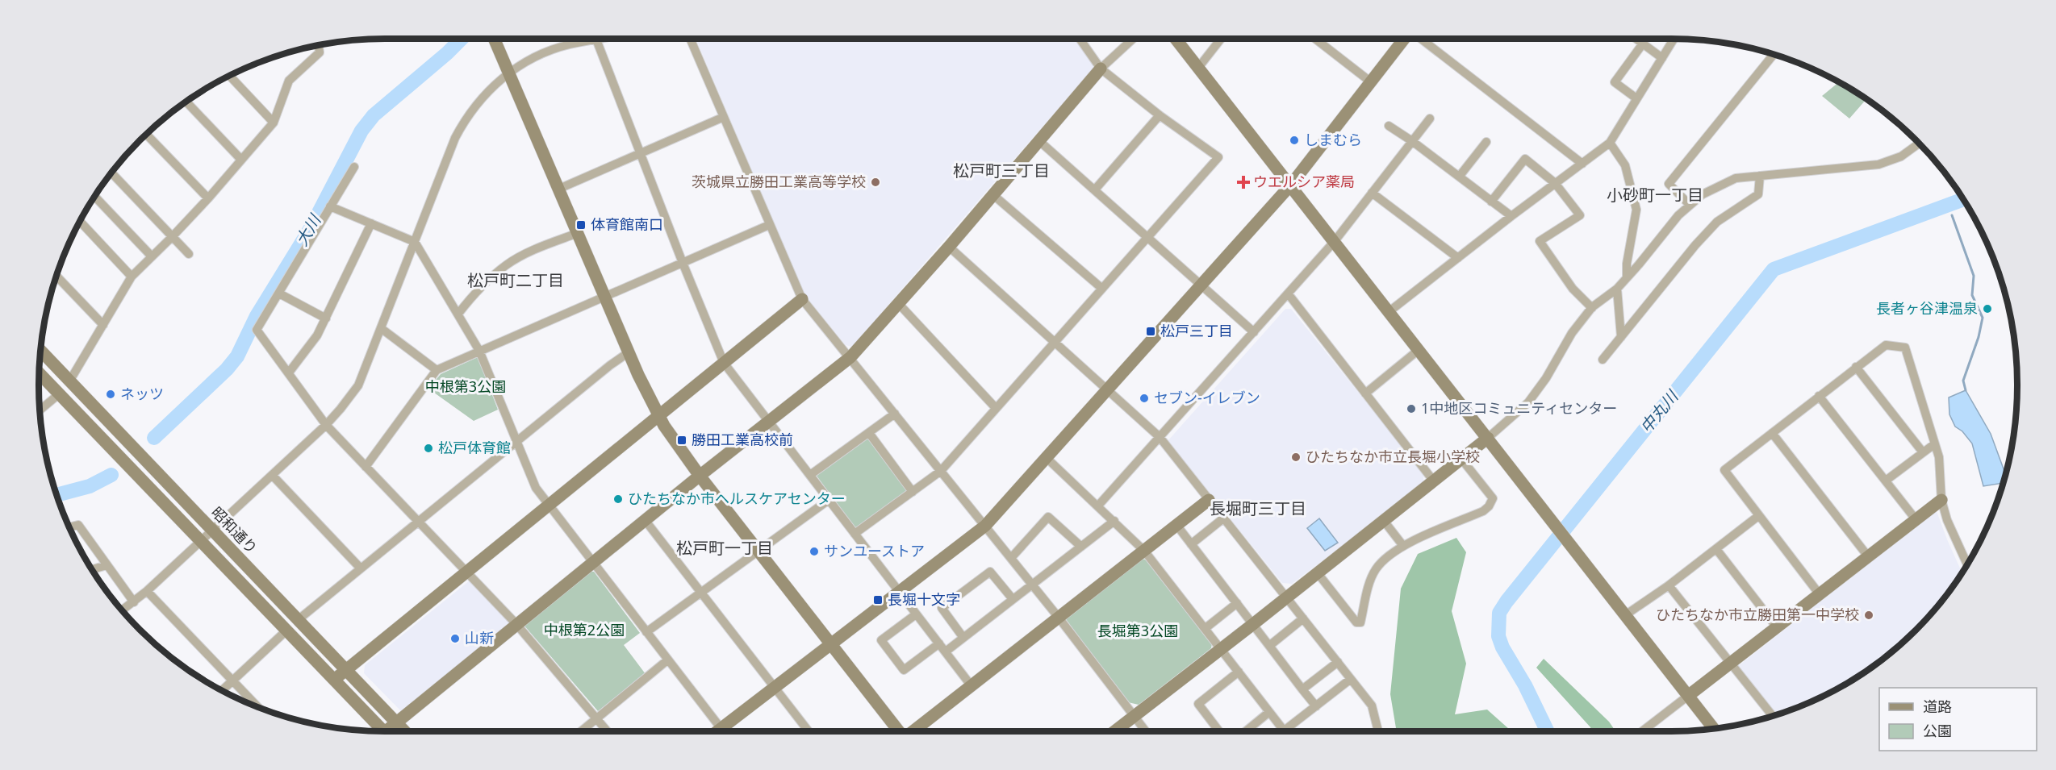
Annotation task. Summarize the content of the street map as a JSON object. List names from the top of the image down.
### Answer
{
  "streets": {
    "street": ["昭和通り"]
  },
  "districts": [
    "松戸町三丁目",
    "小砂町一丁目",
    "松戸町二丁目",
    "長堀町三丁目",
    "松戸町一丁目"
  ],
  "water": ["大川", "中丸川"],
  "parks": ["中根第3公園", "中根第2公園", "長堀第3公園"],
  "places": {
    "other": [
      "しまむら",
      "茨城県立勝田工業高等学校",
      "長者ヶ谷津温泉",
      "ネッツ",
      "セブン-イレブン",
      "1中地区コミュニティセンター",
      "松戸体育館",
      "ひたちなか市立長堀小学校",
      "ひたちなか市ヘルスケアセンター",
      "サンユーストア",
      "ひたちなか市立勝田第一中学校",
      "山新"
    ],
    "health": ["ウエルシア薬局"],
    "transit": [
      "体育館南口",
      "松戸三丁目",
      "勝田工業高校前",
      "長堀十文字"
    ]
  },
  "legend": ["道路", "公園"]
}
